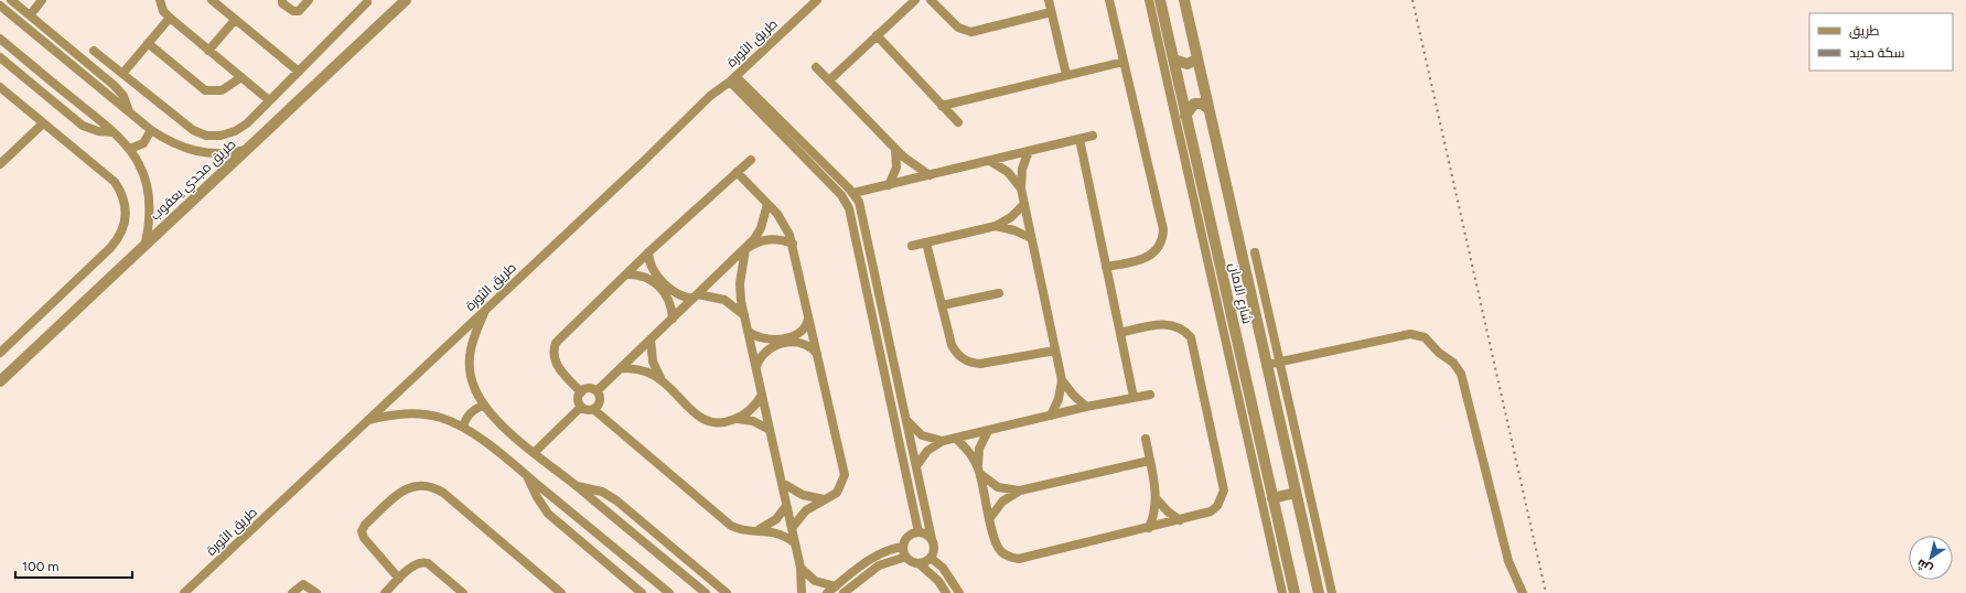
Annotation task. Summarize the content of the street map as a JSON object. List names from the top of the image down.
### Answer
{
  "streets": {
    "street": ["طريق الثورة", "طريق مجدي يعقوب", "شارع الامان"]
  },
  "legend": ["طريق", "سكة حديد"],
  "scale_bar": "100 m",
  "north": "bottom left"
}
